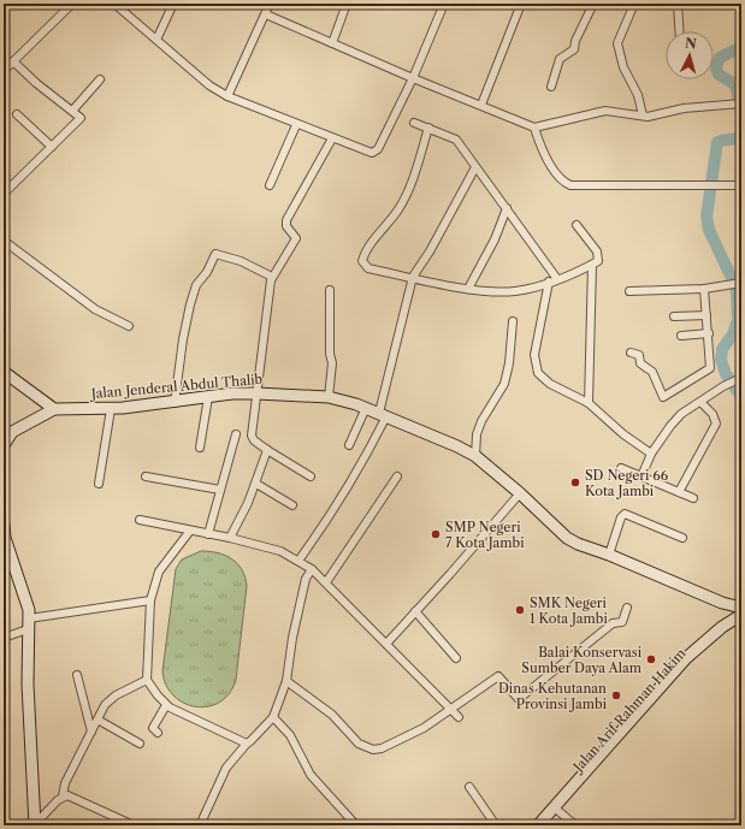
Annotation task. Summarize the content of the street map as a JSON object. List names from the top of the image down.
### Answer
{
  "streets": {
    "street": ["Jalan Jenderal Abdul Thalib", "Jalan Arif Rahman Hakim"]
  },
  "places": [
    "SD Negeri 66 Kota Jambi",
    "SMP Negeri 7 Kota Jambi",
    "SMK Negeri 1 Kota Jambi",
    "Balai Konservasi Sumber Daya Alam",
    "Dinas Kehutanan Provinsi Jambi"
  ],
  "north": "top"
}
